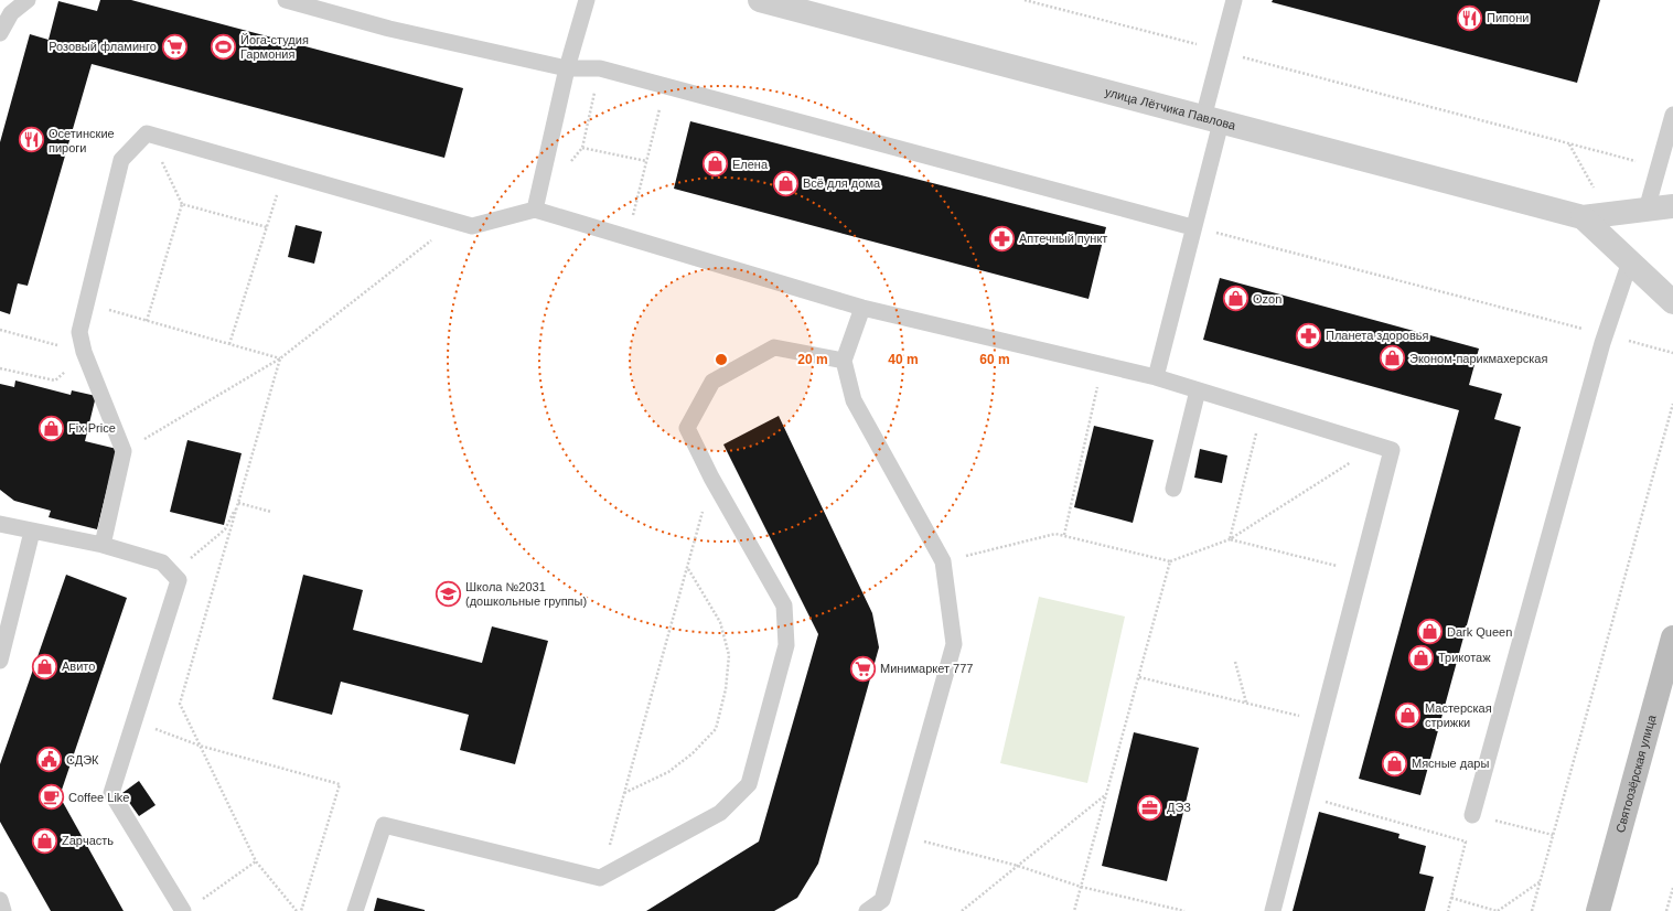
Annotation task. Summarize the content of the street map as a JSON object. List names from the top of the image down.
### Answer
{
  "streets": {
    "street": ["улица Лётчика Павлова", "Святоозёрская улица"]
  },
  "places": {
    "restaurant": ["Пипони", "Осетинские пироги"],
    "supermarket": ["Розовый фламинго", "Минимаркет 777"],
    "sports": ["Йога-студия Гармония"],
    "shop": [
      "Елена",
      "Всё для дома",
      "Ozon",
      "Эконом-парикмахерская",
      "Fix Price",
      "Dark Queen",
      "Трикотаж",
      "Авито",
      "Мастерская стрижки",
      "Мясные дары",
      "Zapчасть"
    ],
    "pharmacy": ["Аптечный пункт", "Планета здоровья"],
    "school or university": ["Школа №2031 (дошкольные группы)"],
    "public building": ["СДЭК"],
    "cafe": ["Coffee Like"],
    "office": ["ДЭЗ"]
  },
  "rings": ["20 m", "40 m", "60 m"]
}
